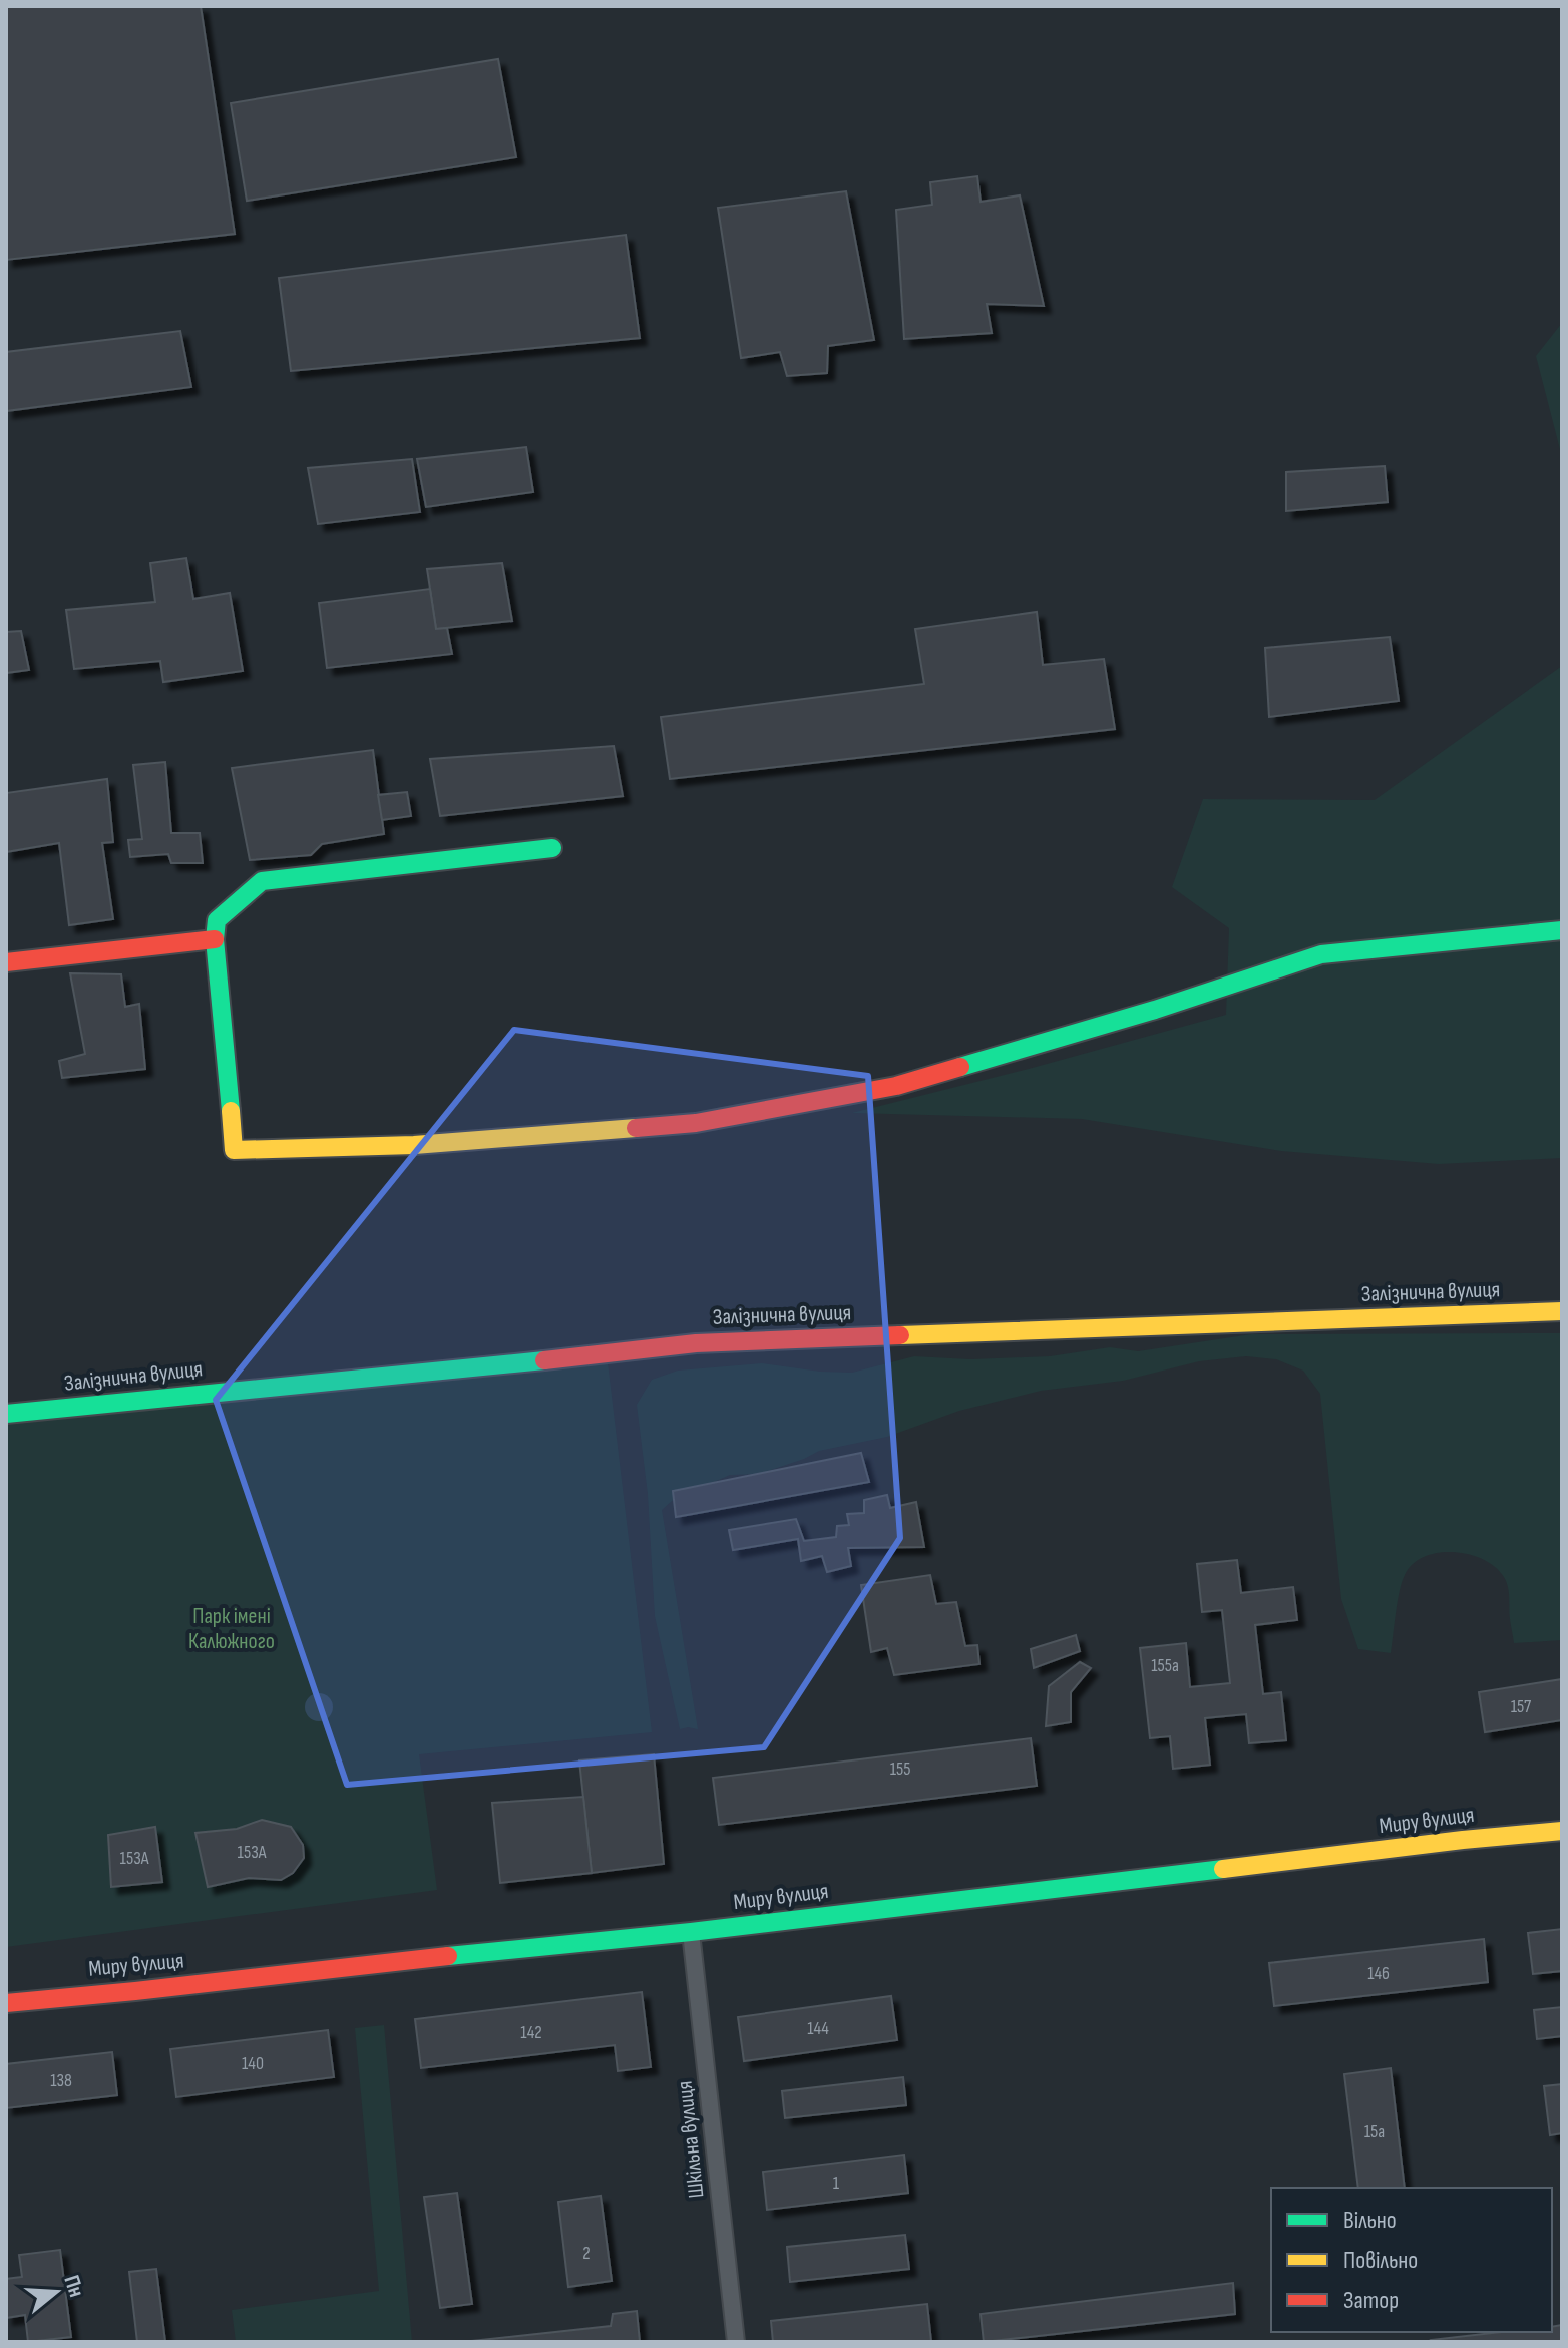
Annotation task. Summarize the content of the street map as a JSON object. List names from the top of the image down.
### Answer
{
  "streets": {
    "street": ["Залізнична вулиця", "Миру вулиця", "Шкільна вулиця"]
  },
  "crossings": [
    ["Миру вулиця", "Шкільна вулиця"]
  ],
  "parks": ["Парк імені Калюжного"],
  "house_numbers": [
    "155а",
    "157",
    "155",
    "153А",
    "153А",
    "146",
    "144",
    "142",
    "140",
    "138",
    "15а",
    "1",
    "2"
  ],
  "legend": ["Вільно", "Повільно", "Затор"],
  "north": "right"
}
